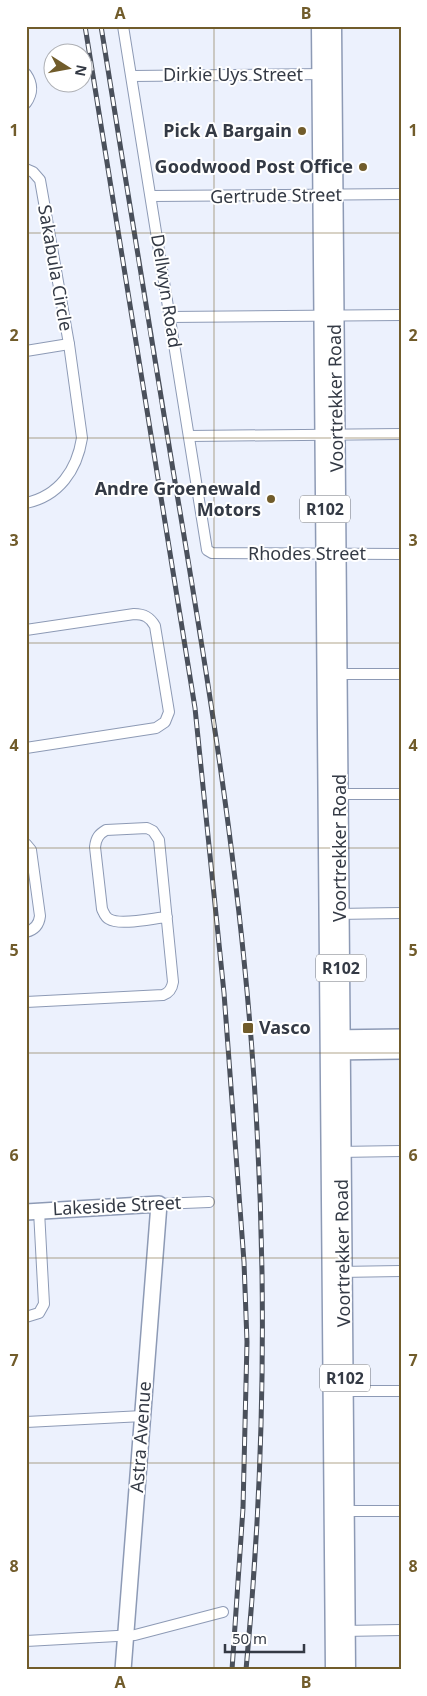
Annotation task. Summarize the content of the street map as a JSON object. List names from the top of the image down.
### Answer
{
  "streets": {
    "main road": ["Voortrekker Road", "R102"],
    "street": [
      "Dirkie Uys Street",
      "Gertrude Street",
      "Sakabula Circle",
      "Dellwyn Road",
      "Rhodes Street",
      "Lakeside Street",
      "Astra Avenue"
    ]
  },
  "crossings": [
    ["Dirkie Uys Street", "Dellwyn Road"],
    ["Dirkie Uys Street", "Voortrekker Road"],
    ["Gertrude Street", "Dellwyn Road"],
    ["Gertrude Street", "Voortrekker Road"],
    ["Dellwyn Road", "Rhodes Street"],
    ["Voortrekker Road", "Rhodes Street"],
    ["Lakeside Street", "Astra Avenue"]
  ],
  "places": {
    "other": ["Pick A Bargain", "Goodwood Post Office", "Andre Groenewald Motors"],
    "transit": ["Vasco"]
  },
  "scale_bar": "50 m",
  "north": "right",
  "grid": {
    "columns": ["A", "B"],
    "rows": [
      "1",
      "2",
      "3",
      "4",
      "5",
      "6",
      "7",
      "8"
    ]
  }
}
